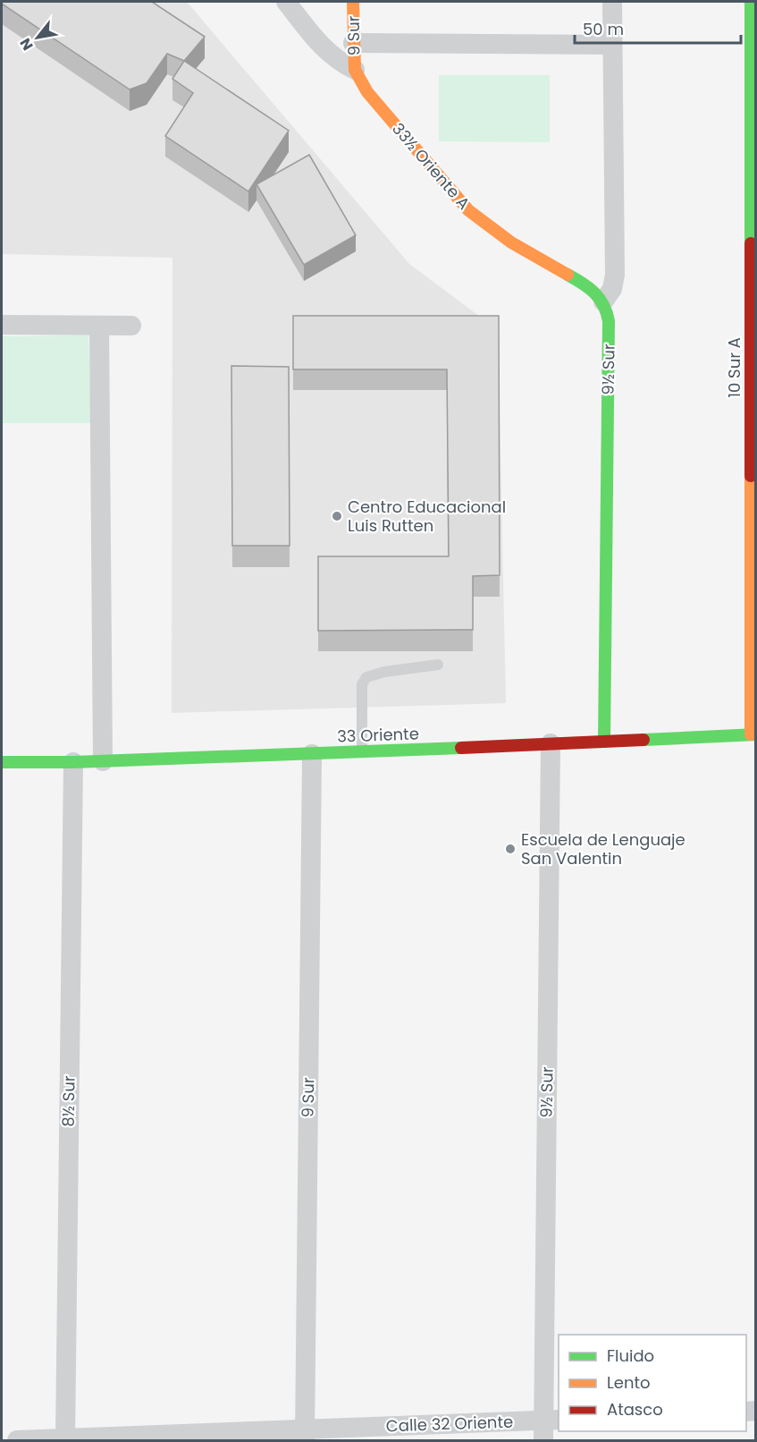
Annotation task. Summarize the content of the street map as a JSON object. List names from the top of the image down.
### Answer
{
  "streets": {
    "street": [
      "9 Sur",
      "33½ Oriente A",
      "10 Sur A",
      "9½ Sur",
      "33 Oriente",
      "8½ Sur",
      "Calle 32 Oriente"
    ]
  },
  "crossings": [
    ["9 Sur", "33½ Oriente A"],
    ["9 Sur", "33 Oriente"],
    ["9 Sur", "Calle 32 Oriente"],
    ["33½ Oriente A", "9½ Sur"],
    ["10 Sur A", "33 Oriente"],
    ["9½ Sur", "33 Oriente"],
    ["9½ Sur", "Calle 32 Oriente"],
    ["33 Oriente", "8½ Sur"],
    ["8½ Sur", "Calle 32 Oriente"]
  ],
  "places": ["Centro Educacional Luis Rutten", "Escuela de Lenguaje San Valentin"],
  "legend": ["Fluido", "Lento", "Atasco"],
  "scale_bar": "50 m",
  "north": "bottom left"
}
